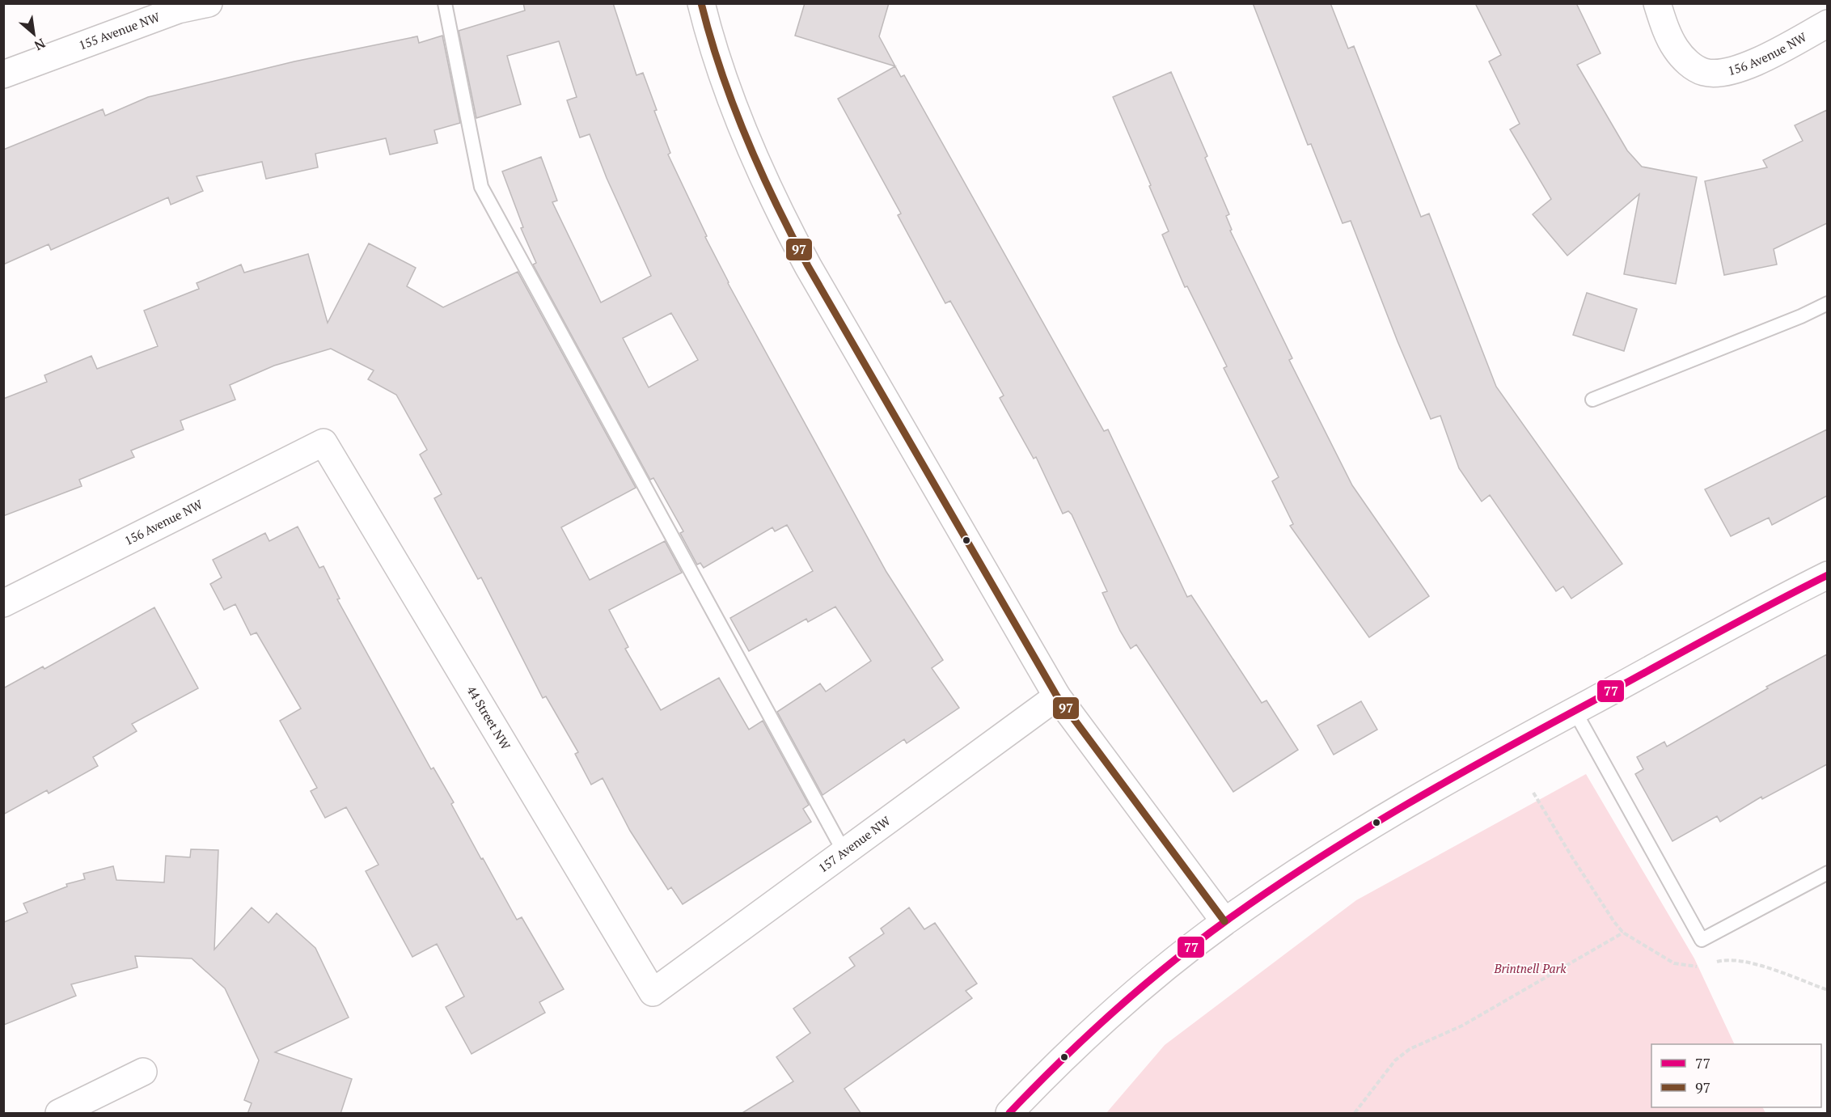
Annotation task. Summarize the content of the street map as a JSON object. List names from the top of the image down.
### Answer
{
  "streets": {
    "street": [
      "155 Avenue NW",
      "156 Avenue NW",
      "44 Street NW",
      "157 Avenue NW"
    ]
  },
  "crossings": [
    ["156 Avenue NW", "44 Street NW"],
    ["44 Street NW", "157 Avenue NW"]
  ],
  "parks": ["Brintnell Park"],
  "lines": ["transit line 97", "transit line 77"],
  "legend": ["77", "97"],
  "north": "bottom right"
}
